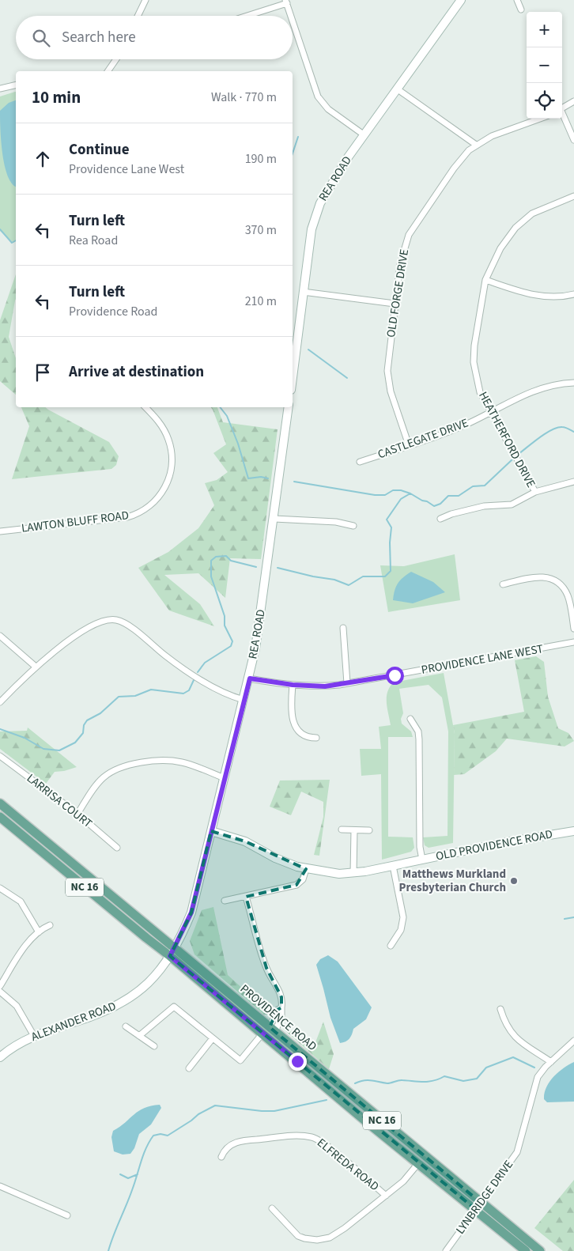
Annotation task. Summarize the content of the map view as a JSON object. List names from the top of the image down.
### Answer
{
  "streets": {
    "main road": [
      "REA ROAD",
      "OLD PROVIDENCE ROAD",
      "NC 16",
      "PROVIDENCE ROAD",
      "ALEXANDER ROAD"
    ],
    "street": [
      "OLD FORGE DRIVE",
      "CASTLEGATE DRIVE",
      "HEATHERFORD DRIVE",
      "LAWTON BLUFF ROAD",
      "PROVIDENCE LANE WEST",
      "LARRISA COURT",
      "ELFREDA ROAD",
      "LYNBRIDGE DRIVE"
    ]
  },
  "crossings": [
    ["REA ROAD", "PROVIDENCE LANE WEST"],
    ["REA ROAD", "OLD PROVIDENCE ROAD"],
    ["REA ROAD", "PROVIDENCE ROAD"],
    ["REA ROAD", "ALEXANDER ROAD"],
    ["OLD FORGE DRIVE", "CASTLEGATE DRIVE"],
    ["CASTLEGATE DRIVE", "HEATHERFORD DRIVE"],
    ["PROVIDENCE ROAD", "ALEXANDER ROAD"],
    ["PROVIDENCE ROAD", "LYNBRIDGE DRIVE"]
  ],
  "places": ["Matthews Murkland Presbyterian Church"],
  "page": {
    "map_buttons": ["+", "−"],
    "search": "Search here",
    "heading": ["10 min", "Walk · 770 m"],
    "list": [
      ["Continue", "Providence Lane West", "190 m"],
      ["Turn left", "Rea Road", "370 m"],
      ["Turn left", "Providence Road", "210 m"],
      "Arrive at destination"
    ]
  }
}
